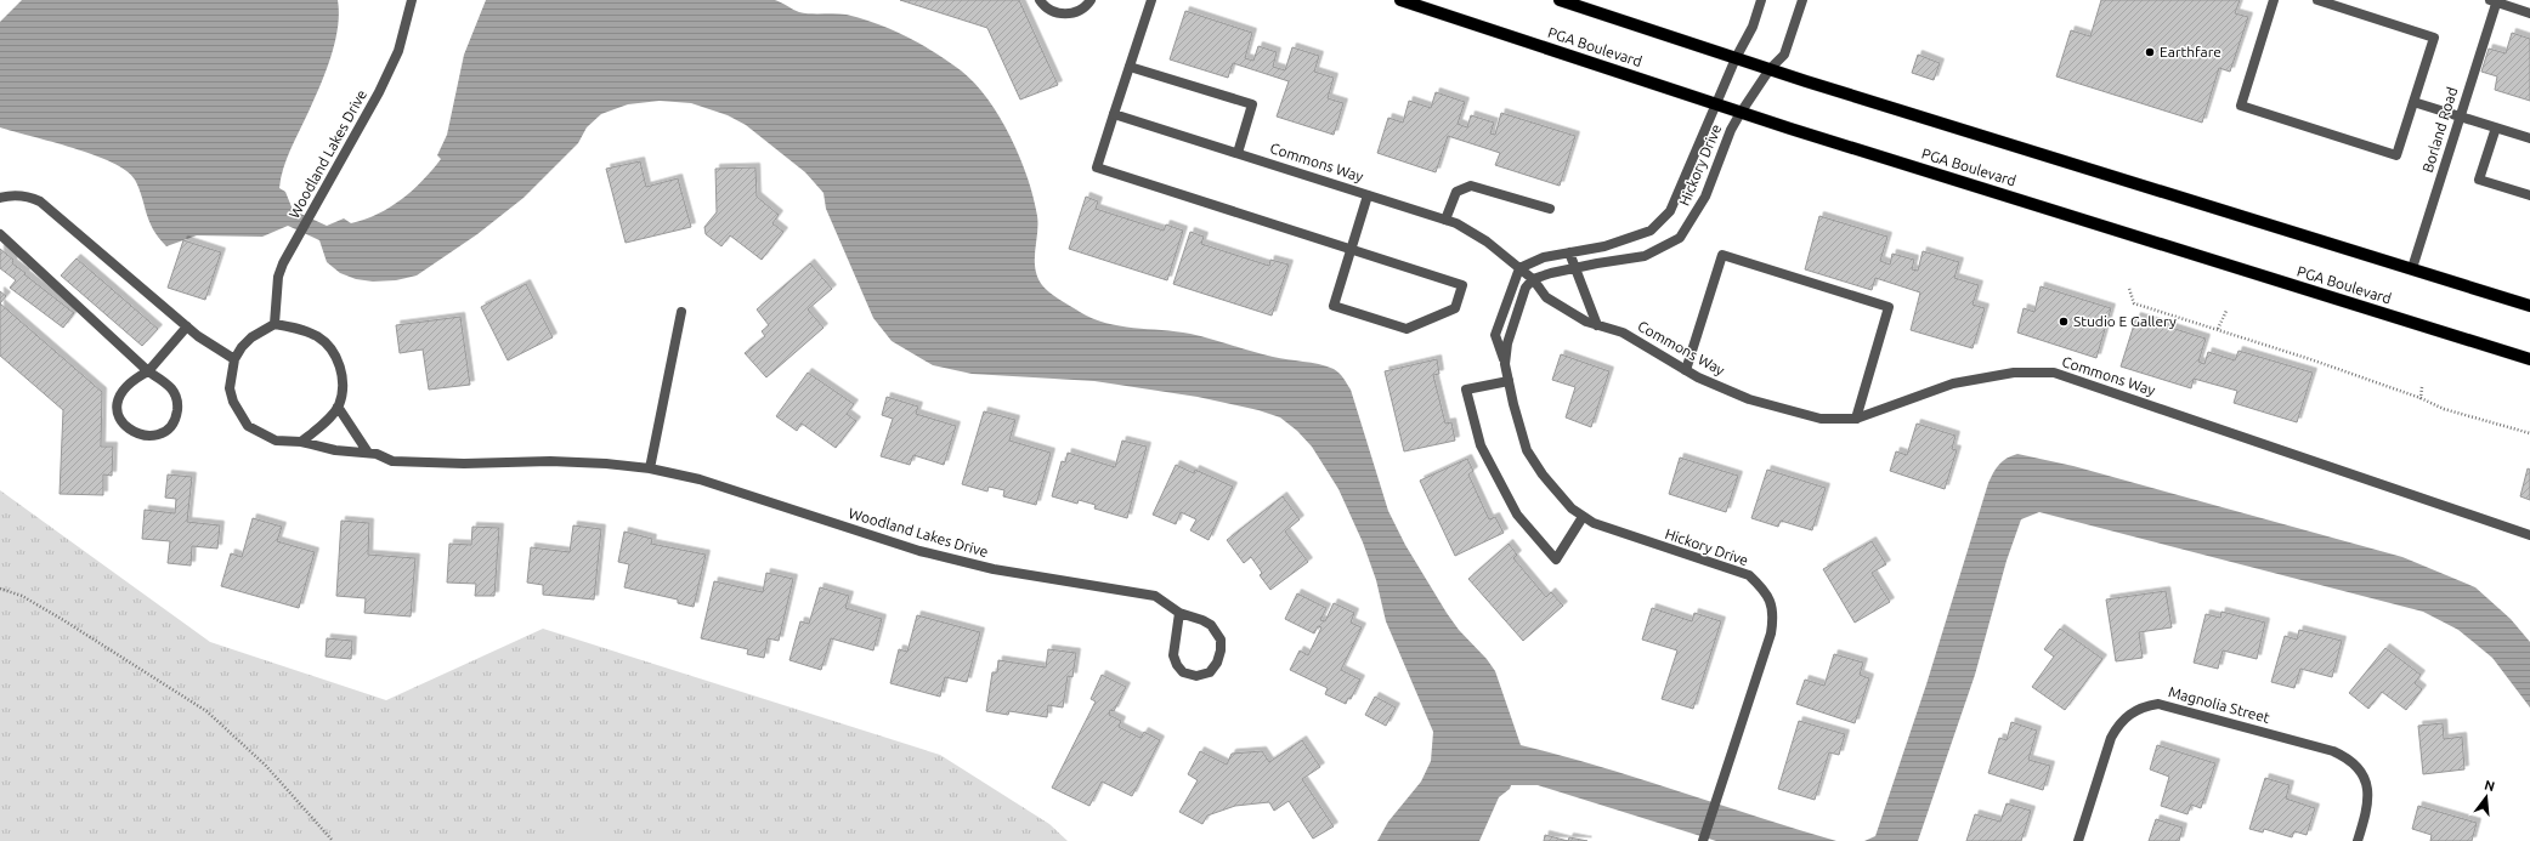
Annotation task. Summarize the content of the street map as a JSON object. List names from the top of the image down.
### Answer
{
  "streets": {
    "main road": ["PGA Boulevard"],
    "street": [
      "Borland Road",
      "Woodland Lakes Drive",
      "Commons Way",
      "Hickory Drive",
      "Magnolia Street"
    ]
  },
  "crossings": [
    ["PGA Boulevard", "Hickory Drive"],
    ["Commons Way", "Hickory Drive"]
  ],
  "places": ["Earthfare", "Studio E Gallery"],
  "north": "top"
}
